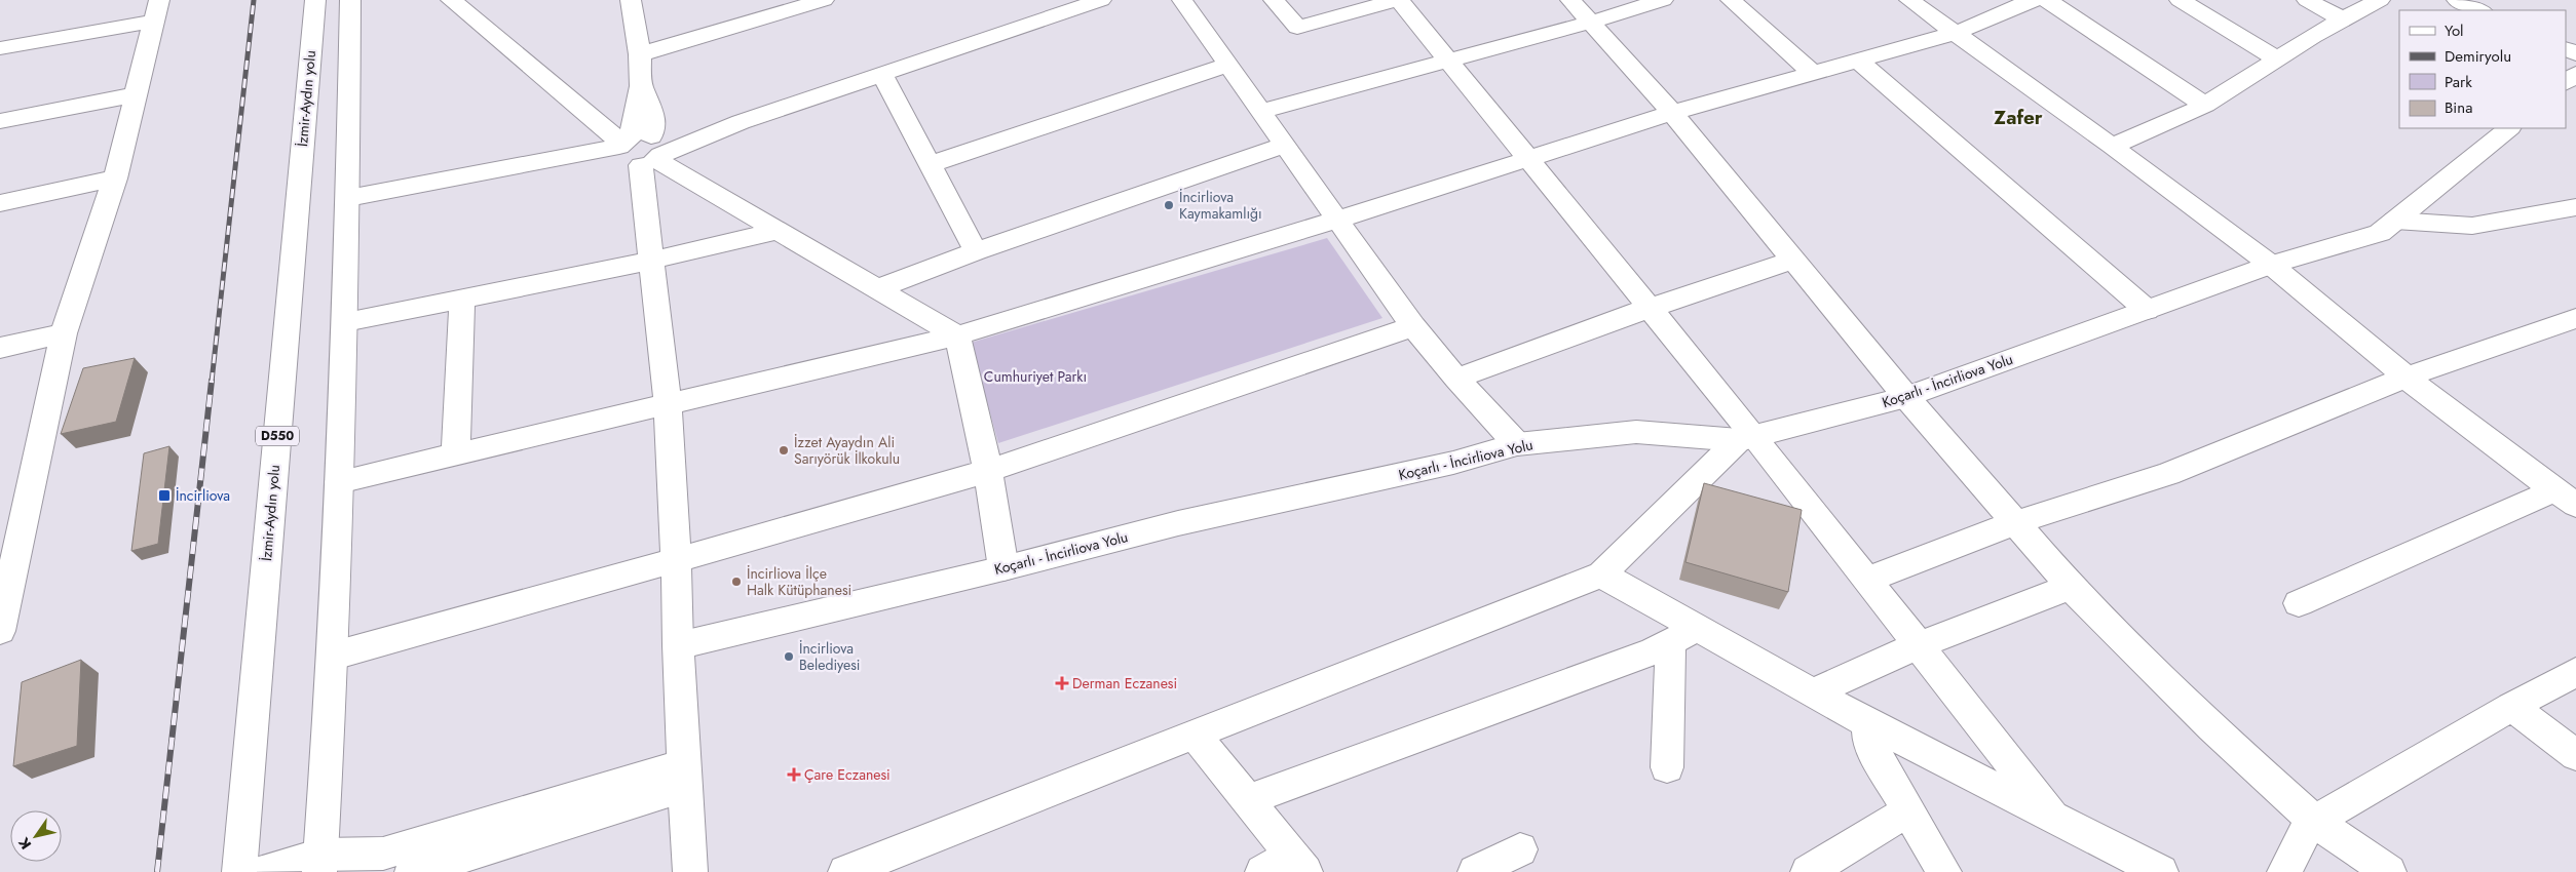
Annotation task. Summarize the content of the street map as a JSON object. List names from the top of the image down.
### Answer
{
  "streets": {
    "main road": ["İzmir-Aydın yolu", "Koçarlı - İncirliova Yolu", "D550"]
  },
  "districts": ["Zafer"],
  "parks": ["Cumhuriyet Parkı"],
  "places": {
    "other": [
      "İncirliova Kaymakamlığı",
      "İzzet Ayaydın Ali Sarıyörük İlkokulu",
      "İncirliova İlçe Halk Kütüphanesi",
      "İncirliova Belediyesi"
    ],
    "transit": ["İncirliova"],
    "health": ["Derman Eczanesi", "Çare Eczanesi"]
  },
  "legend": [
    "Yol",
    "Demiryolu",
    "Park",
    "Bina"
  ],
  "north": "bottom left"
}
